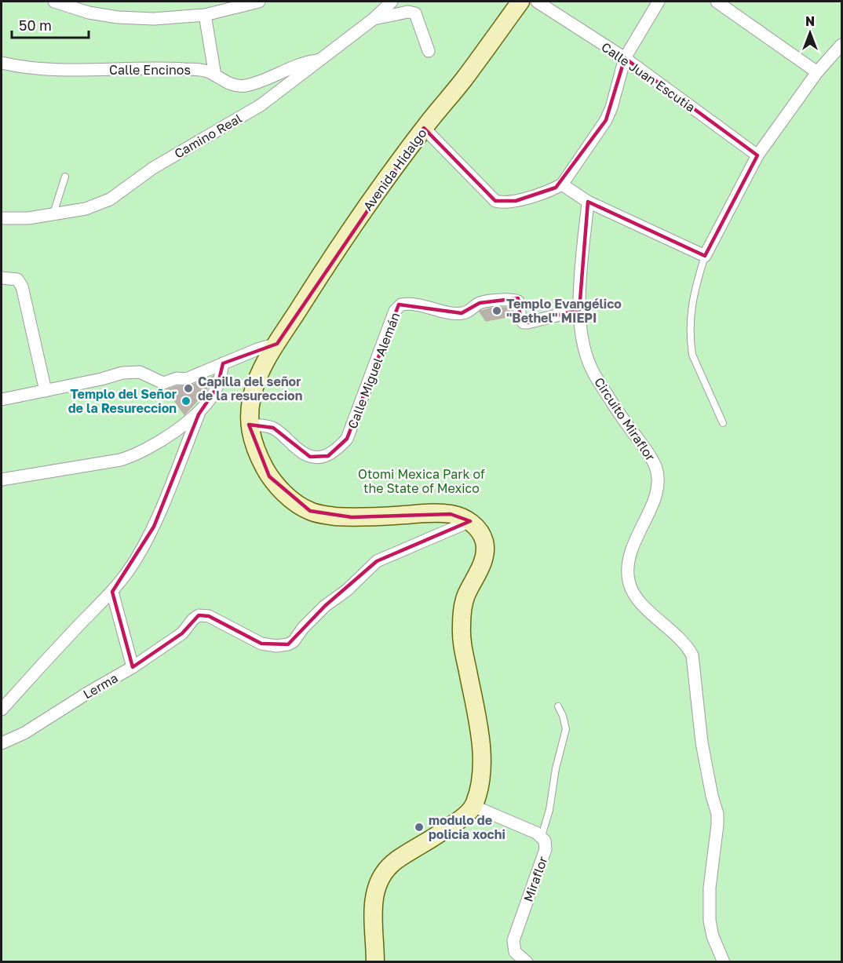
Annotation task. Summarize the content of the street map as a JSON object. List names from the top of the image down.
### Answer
{
  "streets": {
    "main road": ["Avenida Hidalgo"],
    "street": [
      "Calle Encinos",
      "Calle Juan Escutia",
      "Camino Real",
      "Calle Miguel Alemán",
      "Circuito Miraflor",
      "Lerma",
      "Miraflor"
    ]
  },
  "crossings": [
    ["Calle Encinos", "Camino Real"],
    ["Avenida Hidalgo", "Calle Miguel Alemán"],
    ["Calle Miguel Alemán", "Circuito Miraflor"]
  ],
  "parks": ["Otomi Mexica Park of the State of Mexico"],
  "places": [
    "Templo Evangélico \"Bethel\" MIEPI",
    "Capilla del señor de la resureccion",
    "Templo del Señor de la Resureccion",
    "modulo de policia xochi"
  ],
  "scale_bar": "50 m",
  "north": "top"
}
